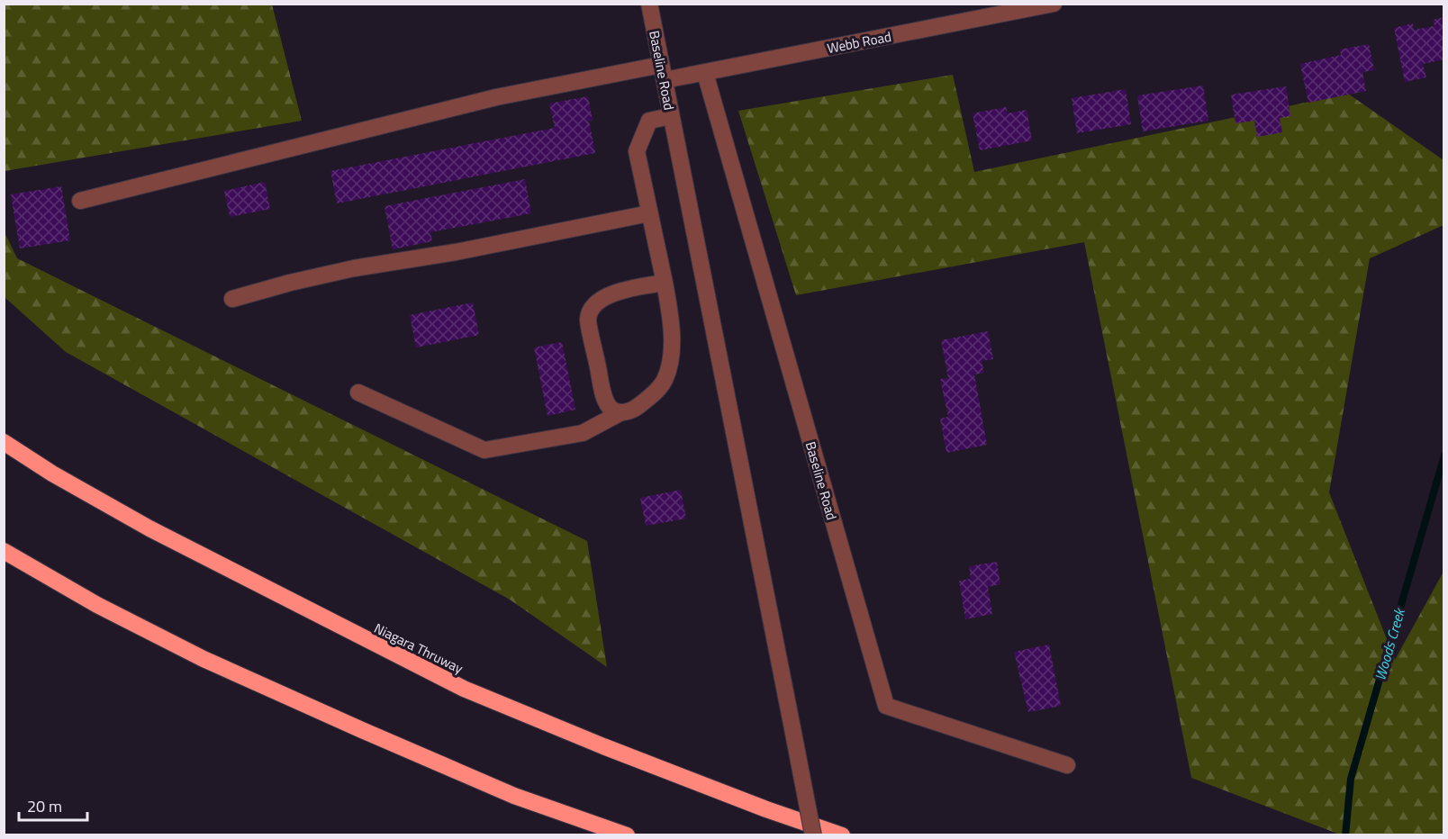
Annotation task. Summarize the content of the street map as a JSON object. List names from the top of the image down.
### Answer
{
  "streets": {
    "highway": ["Niagara Thruway"],
    "street": ["Webb Road", "Baseline Road"]
  },
  "crossings": [
    ["Webb Road", "Baseline Road"]
  ],
  "water": ["Woods Creek"],
  "scale_bar": "20 m"
}
